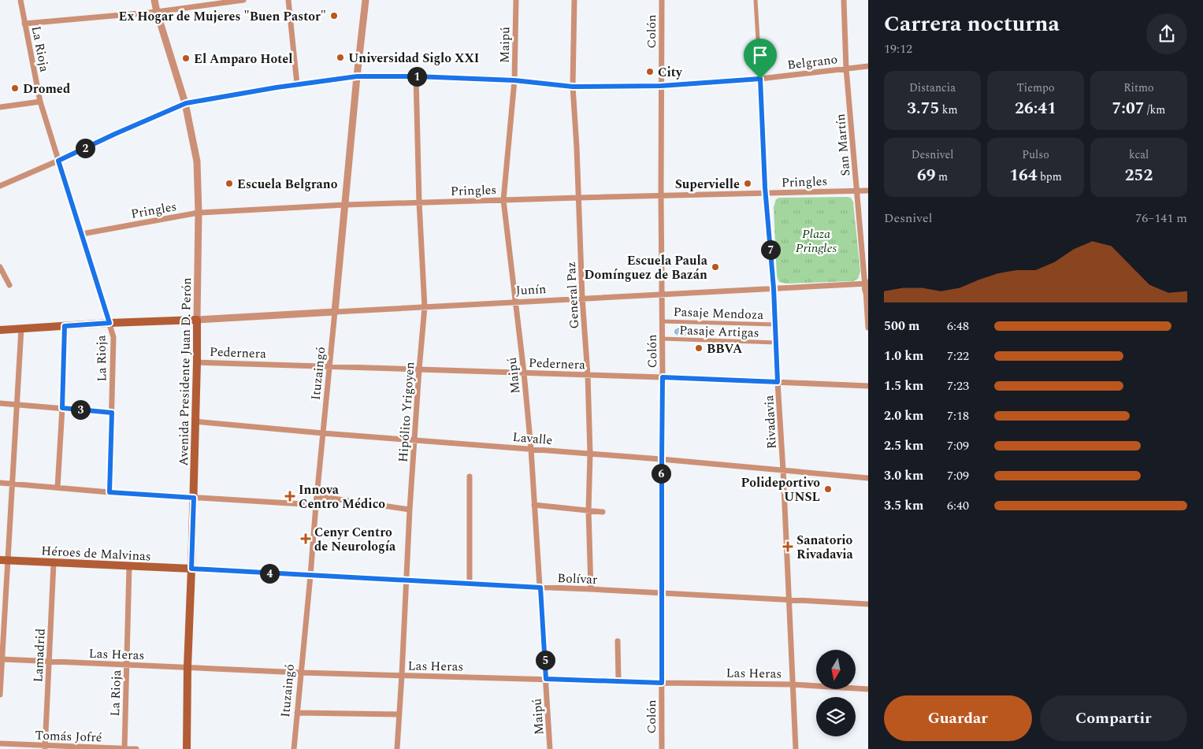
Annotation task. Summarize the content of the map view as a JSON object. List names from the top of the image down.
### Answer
{
  "streets": {
    "main road": ["Avenida Presidente Juan D. Perón", "Héroes de Malvinas"],
    "street": [
      "Colón",
      "Maipú",
      "La Rioja",
      "Belgrano",
      "San Martín",
      "Pringles",
      "Junín",
      "General Paz",
      "Pasaje Mendoza",
      "Pasaje Artigas",
      "Pedernera",
      "Ituzaingó",
      "Hipólito Yrigoyen",
      "Rivadavia",
      "Lavalle",
      "Bolívar",
      "Las Heras",
      "Lamadrid",
      "Tomás Jofré"
    ]
  },
  "crossings": [
    ["Colón", "Belgrano"],
    ["Colón", "Pringles"],
    ["Colón", "Junín"],
    ["Colón", "Pasaje Mendoza"],
    ["Colón", "Pasaje Artigas"],
    ["Colón", "Pedernera"],
    ["Colón", "Lavalle"],
    ["Colón", "Bolívar"],
    ["Colón", "Las Heras"],
    ["Maipú", "Belgrano"],
    ["Maipú", "Pringles"],
    ["Maipú", "Junín"],
    ["Maipú", "Pedernera"],
    ["Maipú", "Lavalle"],
    ["Maipú", "Bolívar"],
    ["Maipú", "Las Heras"],
    ["La Rioja", "Belgrano"],
    ["La Rioja", "Pringles"],
    ["La Rioja", "Héroes de Malvinas"],
    ["La Rioja", "Las Heras"],
    ["La Rioja", "Tomás Jofré"],
    ["Belgrano", "San Martín"],
    ["Belgrano", "General Paz"],
    ["Belgrano", "Avenida Presidente Juan D. Perón"],
    ["Belgrano", "Ituzaingó"],
    ["Belgrano", "Hipólito Yrigoyen"],
    ["Belgrano", "Rivadavia"],
    ["San Martín", "Pringles"],
    ["San Martín", "Junín"],
    ["Pringles", "General Paz"],
    ["Pringles", "Avenida Presidente Juan D. Perón"],
    ["Pringles", "Ituzaingó"],
    ["Pringles", "Hipólito Yrigoyen"],
    ["Pringles", "Rivadavia"],
    ["Junín", "General Paz"],
    ["Junín", "Avenida Presidente Juan D. Perón"],
    ["Junín", "Ituzaingó"],
    ["Junín", "Hipólito Yrigoyen"],
    ["Junín", "Rivadavia"],
    ["General Paz", "Pedernera"],
    ["General Paz", "Lavalle"],
    ["General Paz", "Bolívar"],
    ["Pasaje Mendoza", "Rivadavia"],
    ["Pasaje Artigas", "Rivadavia"],
    ["Pedernera", "Avenida Presidente Juan D. Perón"],
    ["Pedernera", "Ituzaingó"],
    ["Pedernera", "Hipólito Yrigoyen"],
    ["Pedernera", "Rivadavia"],
    ["Avenida Presidente Juan D. Perón", "Lavalle"],
    ["Avenida Presidente Juan D. Perón", "Héroes de Malvinas"],
    ["Avenida Presidente Juan D. Perón", "Bolívar"],
    ["Avenida Presidente Juan D. Perón", "Las Heras"],
    ["Ituzaingó", "Lavalle"],
    ["Ituzaingó", "Bolívar"],
    ["Ituzaingó", "Las Heras"],
    ["Hipólito Yrigoyen", "Lavalle"],
    ["Hipólito Yrigoyen", "Bolívar"],
    ["Hipólito Yrigoyen", "Las Heras"],
    ["Rivadavia", "Lavalle"],
    ["Rivadavia", "Bolívar"],
    ["Rivadavia", "Las Heras"],
    ["Héroes de Malvinas", "Bolívar"],
    ["Héroes de Malvinas", "Lamadrid"],
    ["Las Heras", "Lamadrid"],
    ["Lamadrid", "Tomás Jofré"]
  ],
  "parks": ["Plaza Pringles"],
  "places": {
    "other": [
      "Ex Hogar de Mujeres \"Buen Pastor\"",
      "Universidad Siglo XXI",
      "El Amparo Hotel",
      "City",
      "Dromed",
      "Escuela Belgrano",
      "Supervielle",
      "Escuela Paula Domínguez de Bazán",
      "BBVA",
      "Polideportivo UNSL"
    ],
    "health": ["Innova Centro Médico", "Cenyr Centro de Neurología", "Sanatorio Rivadavia"]
  },
  "north": "bottom",
  "page": {
    "heading": ["Carrera nocturna", "19:12"],
    "pins": [
      "1",
      "2",
      "7",
      "3",
      "6",
      "4",
      "5"
    ],
    "stats": [
      ["Distancia", "3.75 km"],
      ["Tiempo", "26:41"],
      ["Ritmo", "7:07 /km"],
      ["Desnivel", "69 m"],
      ["Pulso", "164 bpm"],
      ["kcal", "252"]
    ],
    "chart": ["Desnivel", "76–141 m"],
    "list": [
      {
        "name": "500 m",
        "note": "6:48"
      },
      {
        "name": "1.0 km",
        "note": "7:22"
      },
      {
        "name": "1.5 km",
        "note": "7:23"
      },
      {
        "name": "2.0 km",
        "note": "7:18"
      },
      {
        "name": "2.5 km",
        "note": "7:09"
      },
      {
        "name": "3.0 km",
        "note": "7:09"
      },
      {
        "name": "3.5 km",
        "note": "6:40"
      }
    ],
    "buttons": ["Guardar", "Compartir"]
  }
}
